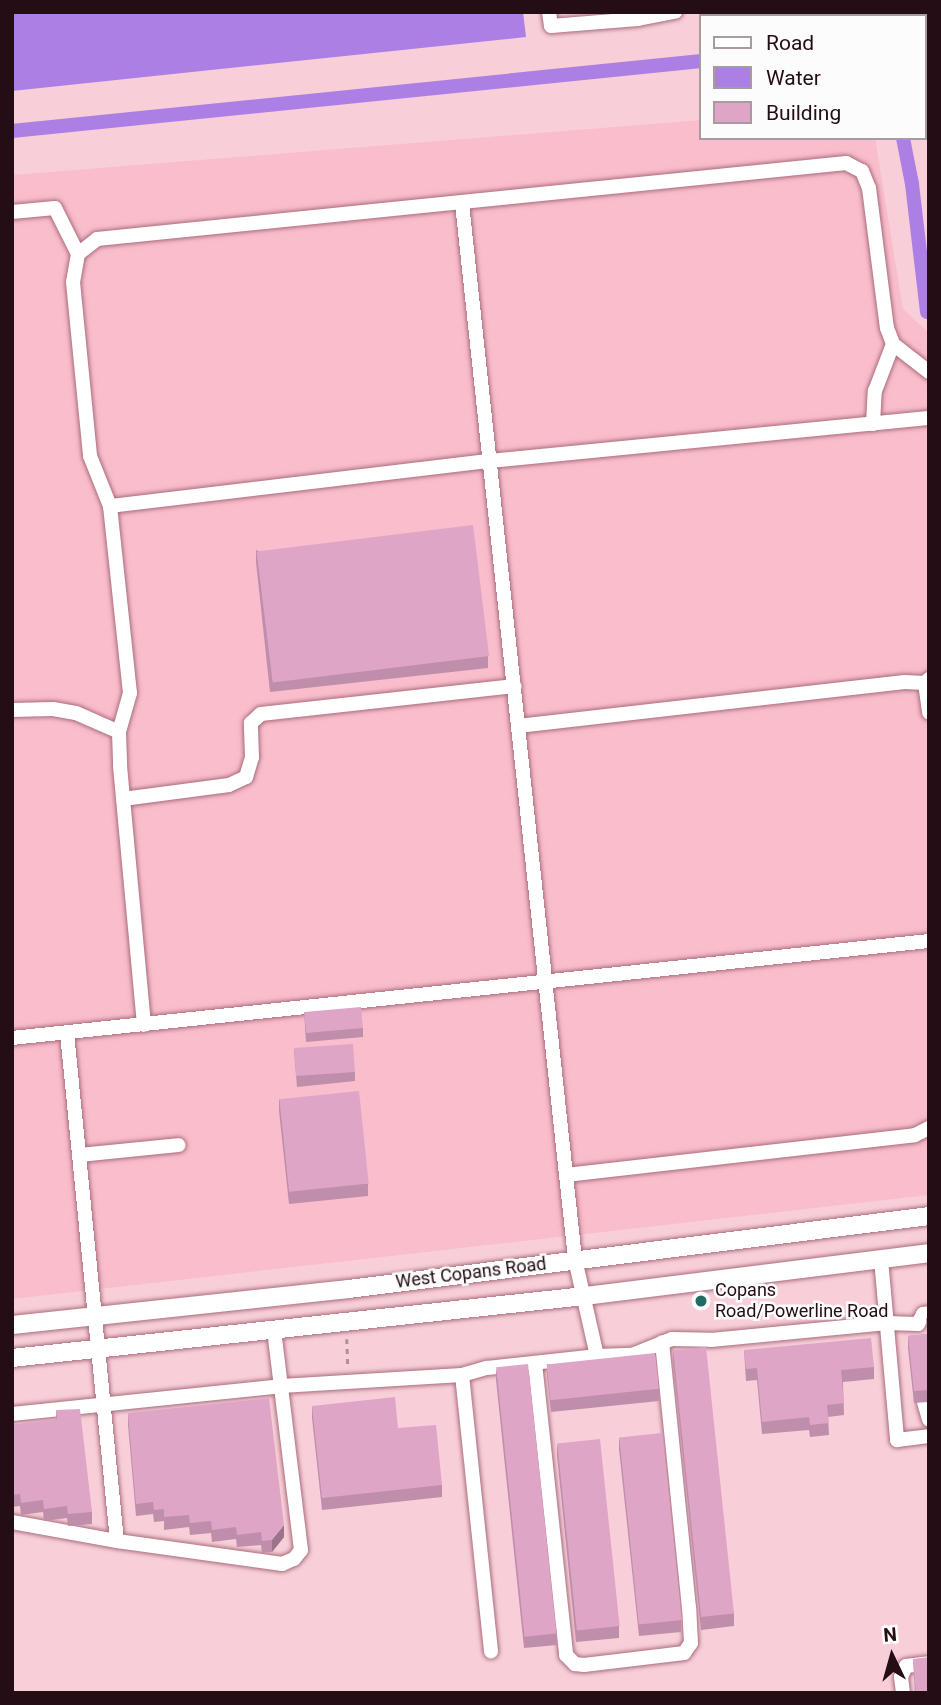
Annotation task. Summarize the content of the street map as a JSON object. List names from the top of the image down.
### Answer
{
  "streets": {
    "main road": ["West Copans Road"]
  },
  "places": ["Copans Road/Powerline Road"],
  "legend": ["Road", "Water", "Building"],
  "north": "top"
}
